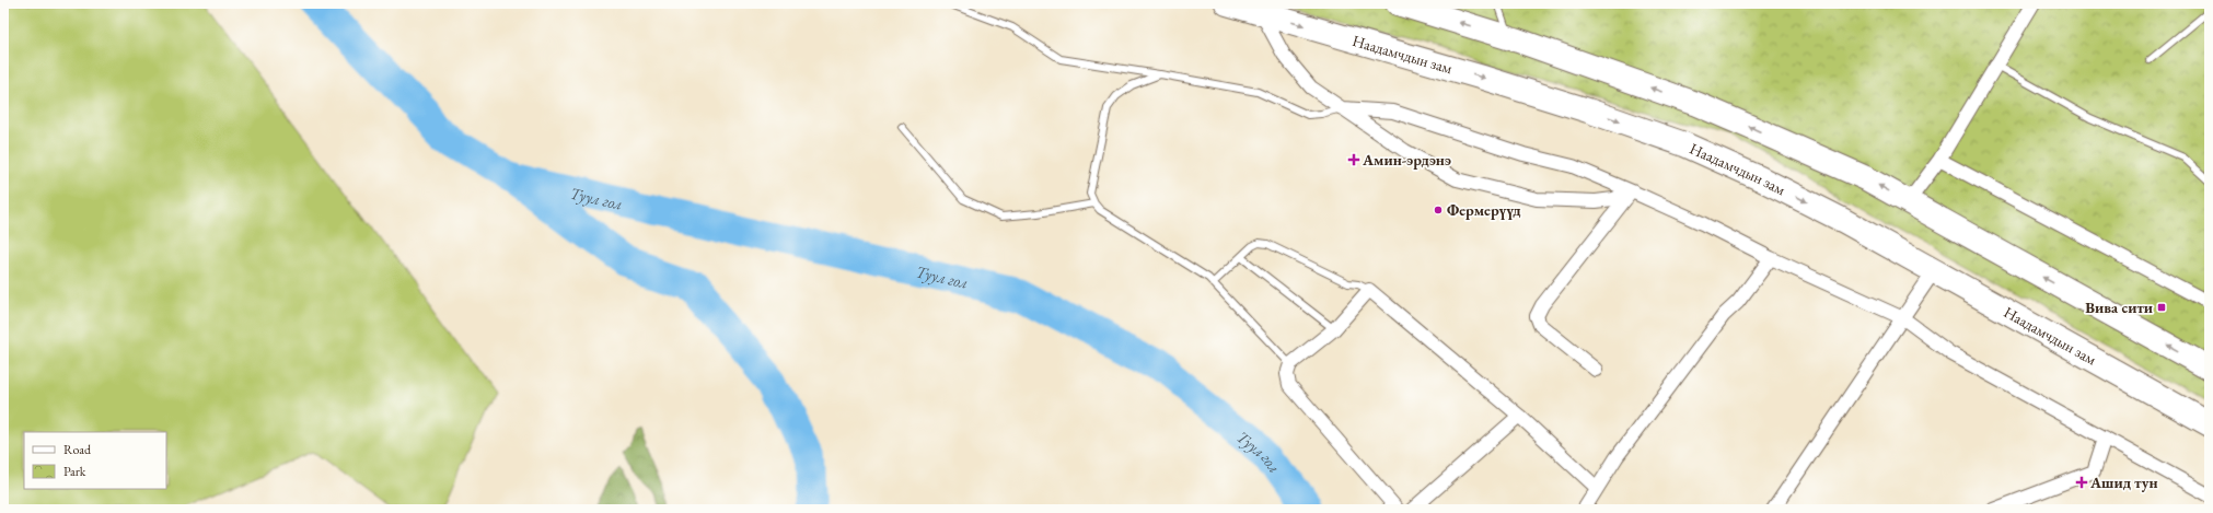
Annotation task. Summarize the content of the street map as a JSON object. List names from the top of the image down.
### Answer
{
  "streets": {
    "highway": ["Наадамчдын зам"]
  },
  "water": ["Туул гол"],
  "places": {
    "health": ["Амин-эрдэнэ", "Ашид тун"],
    "other": ["Фермерүүд"],
    "transit": ["Вива сити"]
  },
  "legend": ["Road", "Park"]
}
